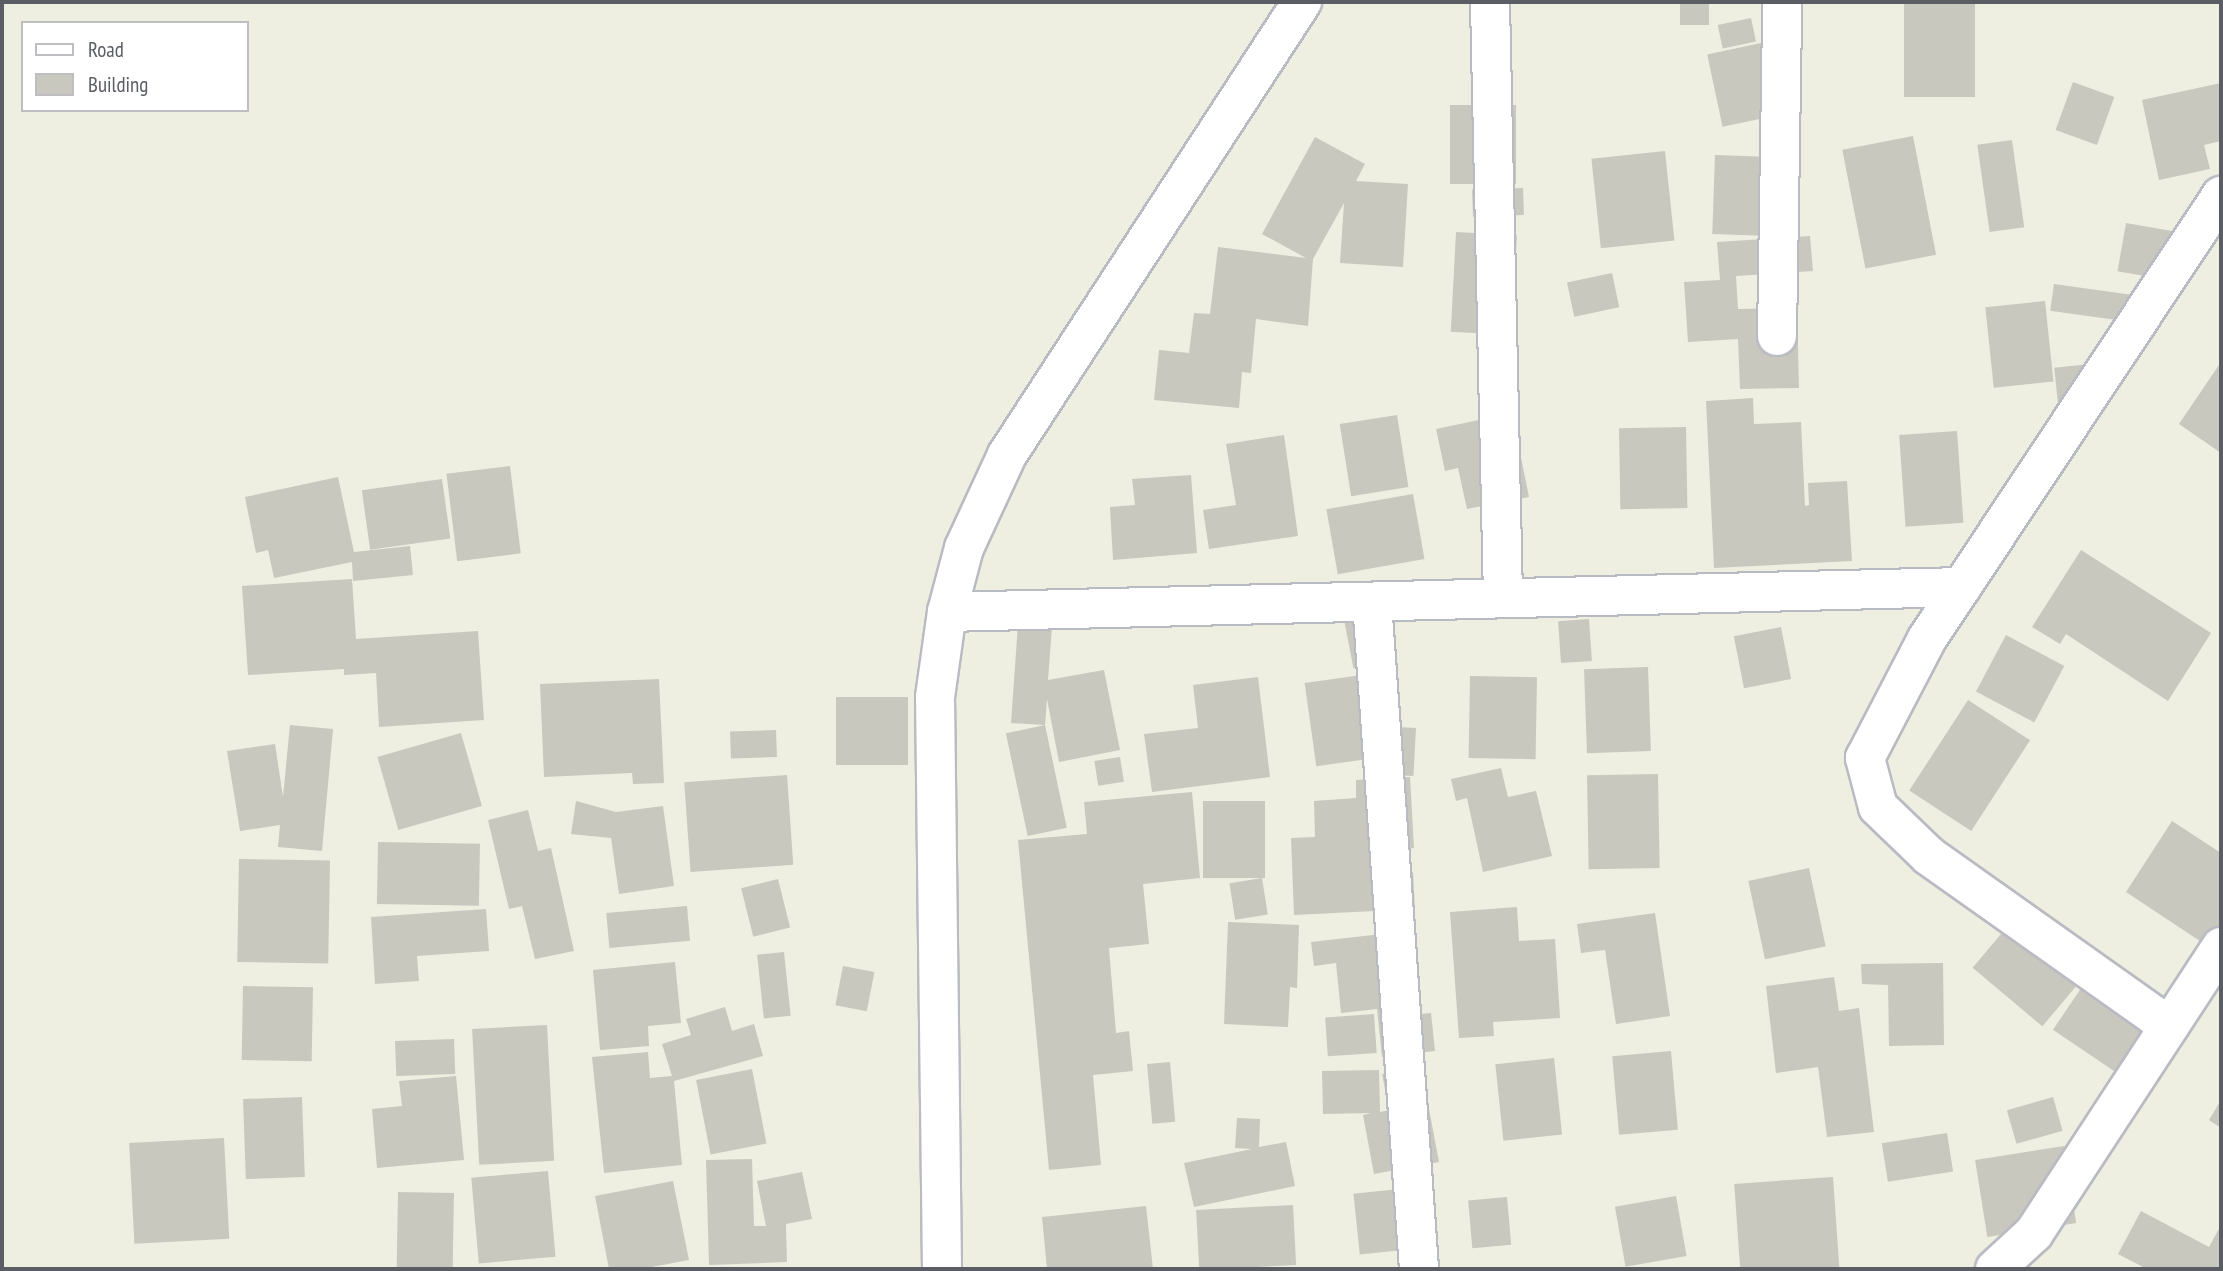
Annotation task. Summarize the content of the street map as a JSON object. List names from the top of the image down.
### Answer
{
  "legend": ["Road", "Building"]
}
